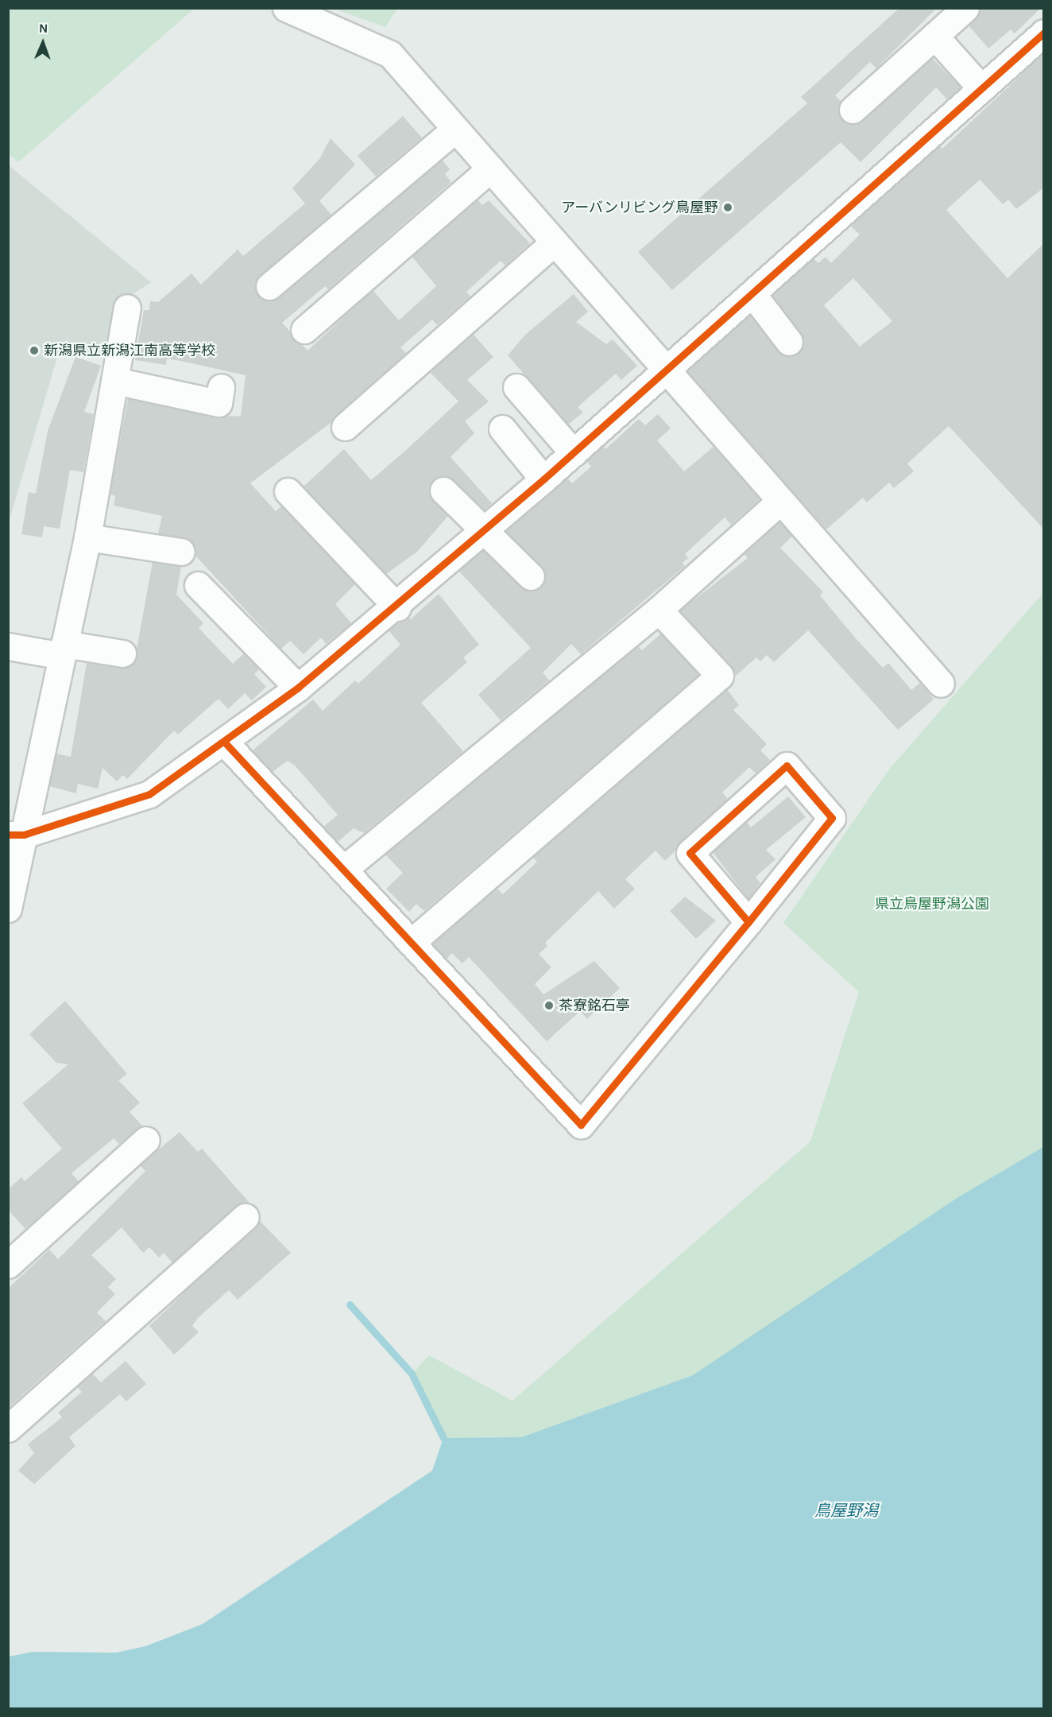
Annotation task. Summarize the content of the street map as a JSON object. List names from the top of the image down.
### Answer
{
  "water": ["鳥屋野潟"],
  "parks": ["県立鳥屋野潟公園"],
  "places": ["アーバンリビング鳥屋野", "新潟県立新潟江南高等学校", "茶寮銘石亭"],
  "north": "top"
}
